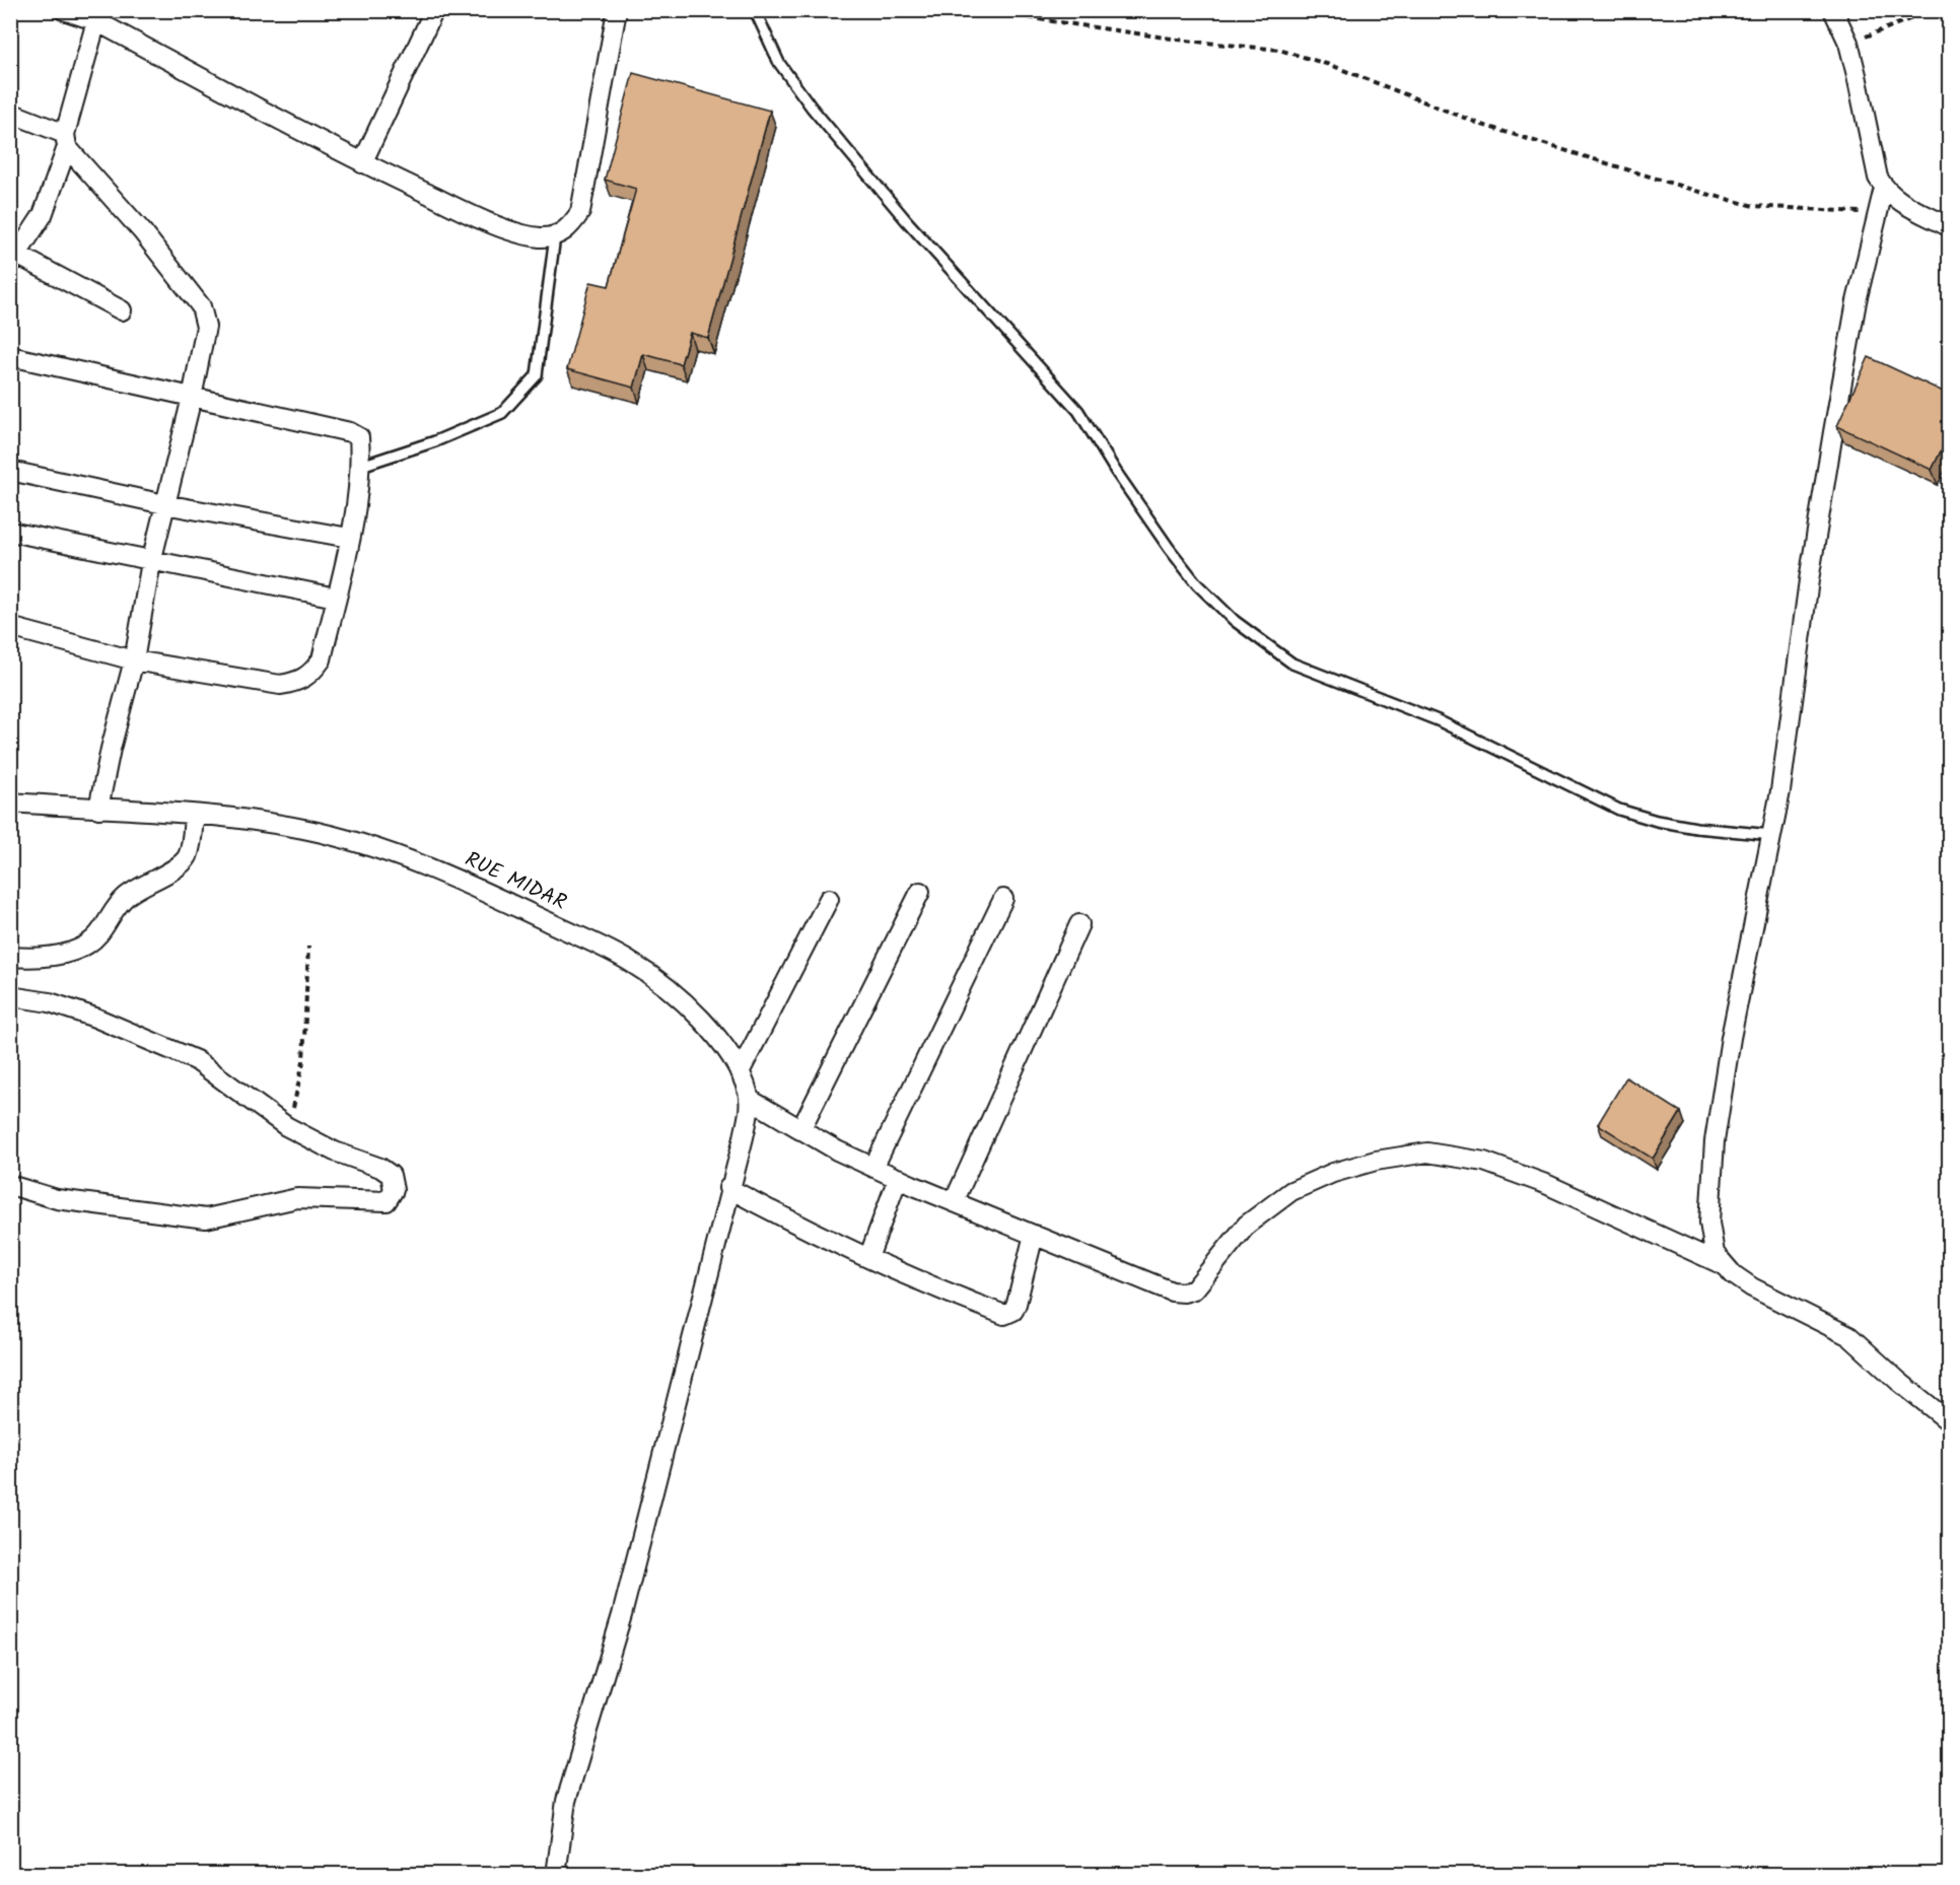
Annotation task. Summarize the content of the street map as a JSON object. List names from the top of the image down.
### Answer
{
  "streets": {
    "street": ["RUE MIDAR"]
  }
}
